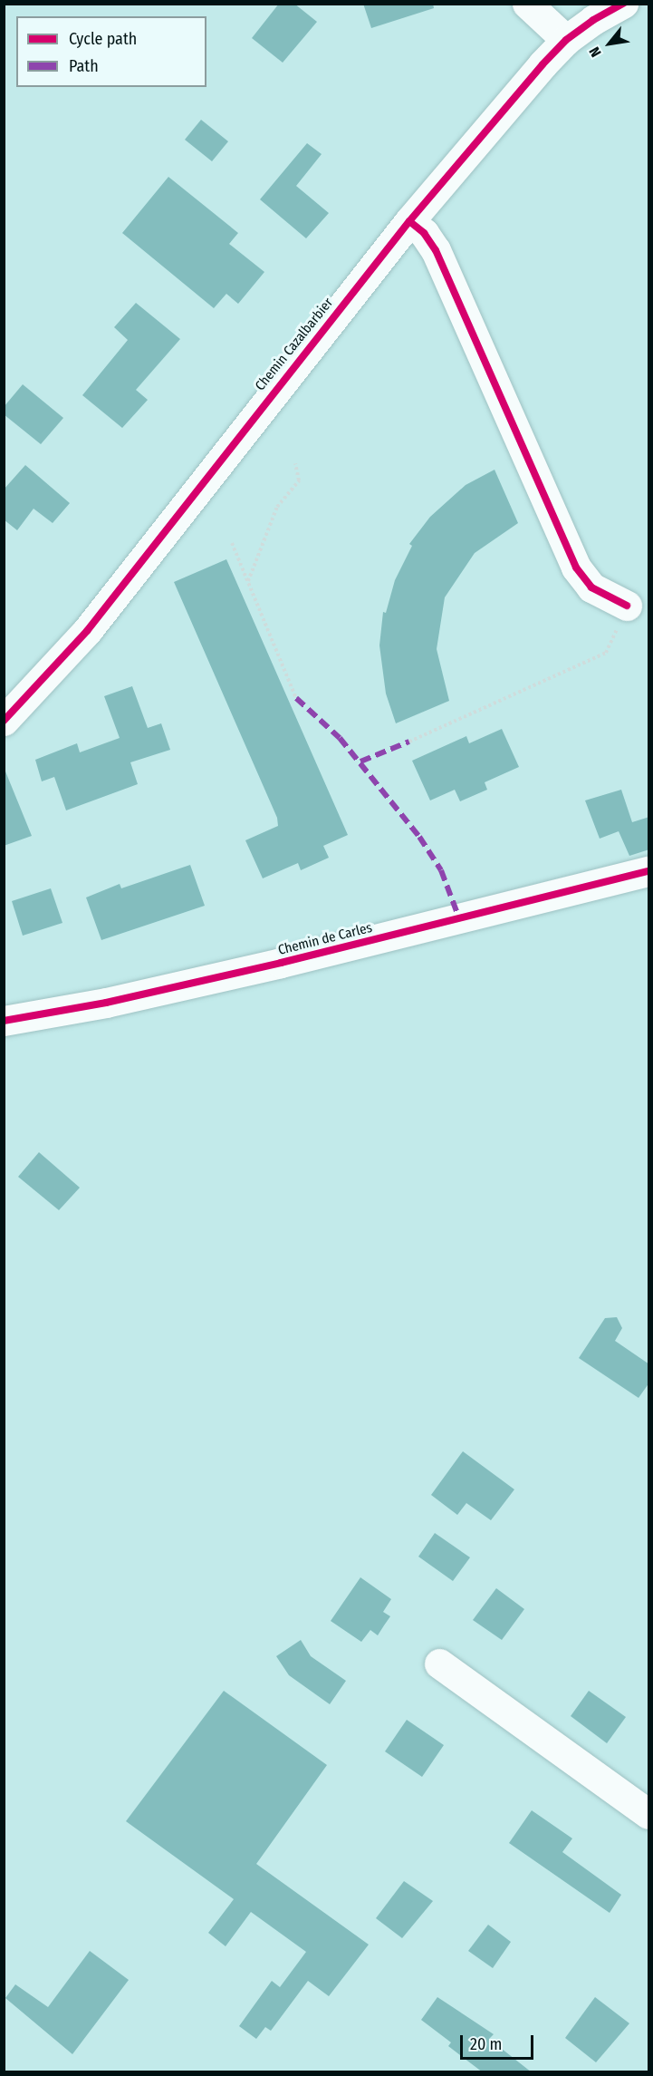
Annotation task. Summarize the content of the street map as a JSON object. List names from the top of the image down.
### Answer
{
  "streets": {
    "street": ["Chemin Cazalbarbier", "Chemin de Carles"]
  },
  "legend": ["Cycle path", "Path"],
  "scale_bar": "20 m",
  "north": "bottom left"
}
